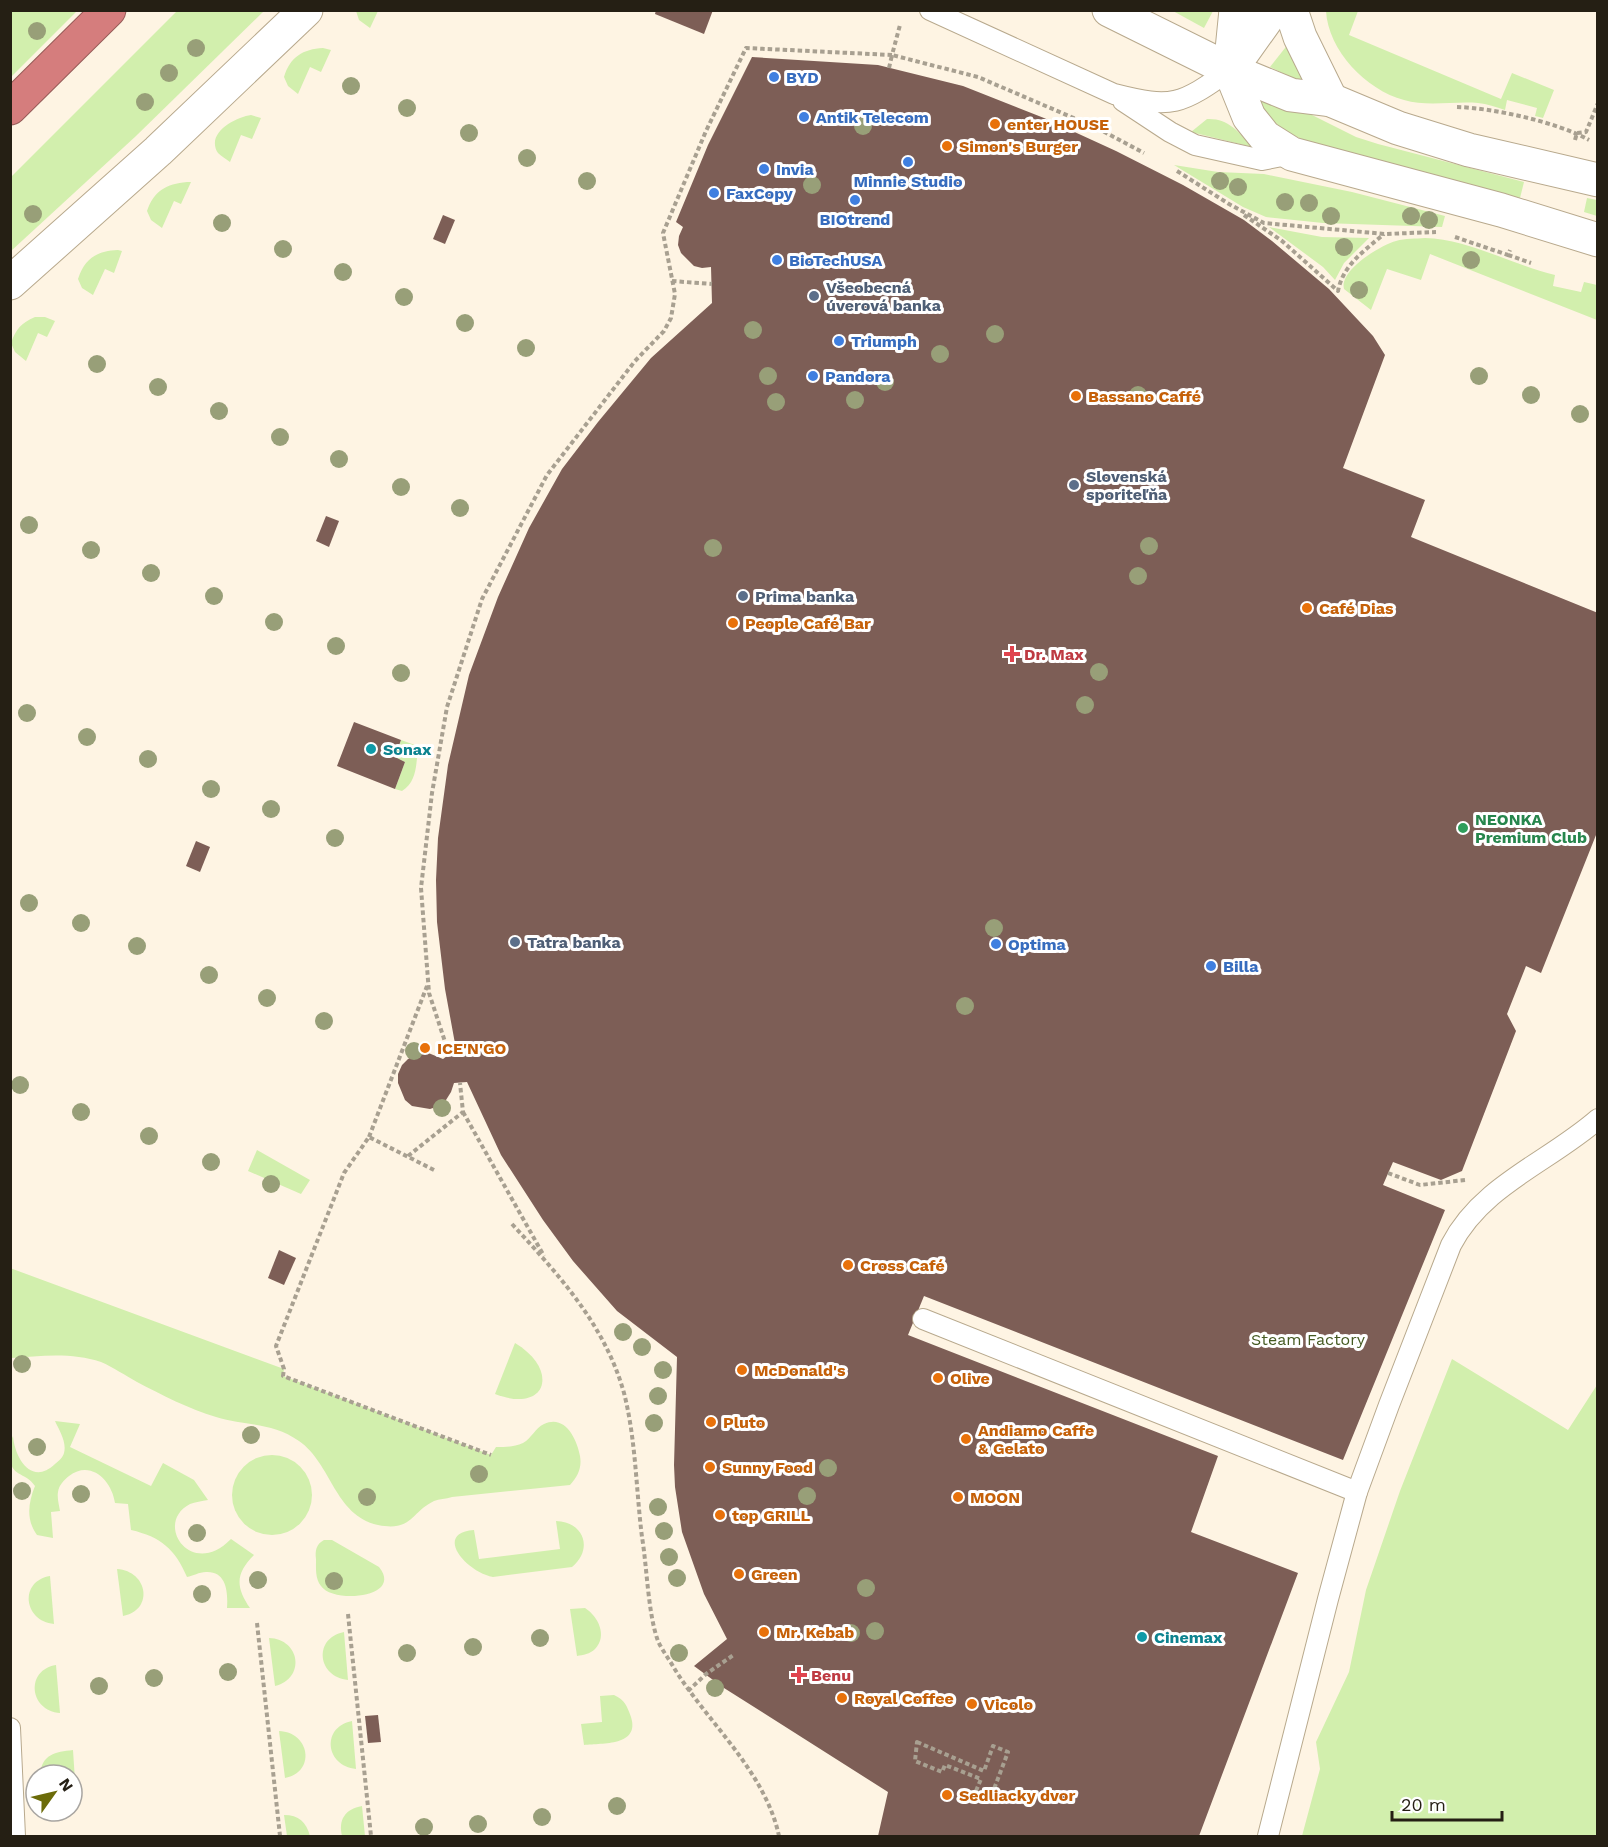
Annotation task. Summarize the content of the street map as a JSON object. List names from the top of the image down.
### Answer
{
  "parks": ["Steam Factory"],
  "places": {
    "other": [
      "BYD",
      "Antik Telecom",
      "enter HOUSE",
      "Simon's Burger",
      "Minnie Studio",
      "Invia",
      "FaxCopy",
      "BIOtrend",
      "BioTechUSA",
      "Všeobecná úverová banka",
      "Triumph",
      "Pandora",
      "Bassano Caffé",
      "Slovenská sporiteľňa",
      "Prima banka",
      "Café Dias",
      "People Café Bar",
      "Sonax",
      "NEONKA Premium Club",
      "Tatra banka",
      "Optima",
      "Billa",
      "ICE'N'GO",
      "Cross Café",
      "McDonald's",
      "Olive",
      "Pluto",
      "Andiamo Caffe & Gelato",
      "Sunny Food",
      "MOON",
      "top GRILL",
      "Green",
      "Mr. Kebab",
      "Cinemax",
      "Royal Coffee",
      "Vicolo",
      "Sedliacky dvor"
    ],
    "health": ["Dr. Max", "Benu"]
  },
  "scale_bar": "20 m",
  "north": "top right"
}
